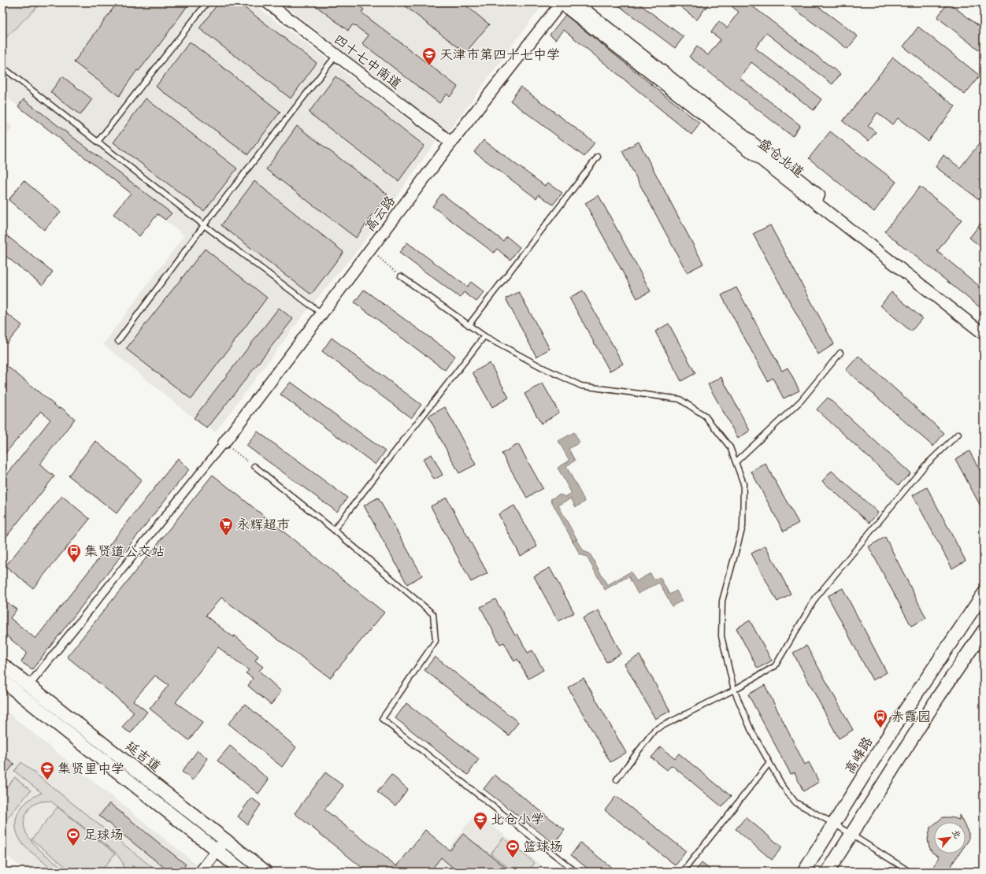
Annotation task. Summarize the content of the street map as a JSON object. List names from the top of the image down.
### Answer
{
  "streets": {
    "main road": ["高峰路", "延吉道"],
    "street": ["四十七中南道", "盛仓北道", "高云路"]
  },
  "crossings": [
    ["四十七中南道", "高云路"],
    ["盛仓北道", "高云路"]
  ],
  "places": {
    "school or university": ["天津市第四十七中学", "集贤里中学", "北仓小学"],
    "supermarket": ["永辉超市"],
    "bus stop": ["集贤道公交站", "赤霞园"],
    "sports": ["足球场", "篮球场"]
  },
  "north": "top right"
}
